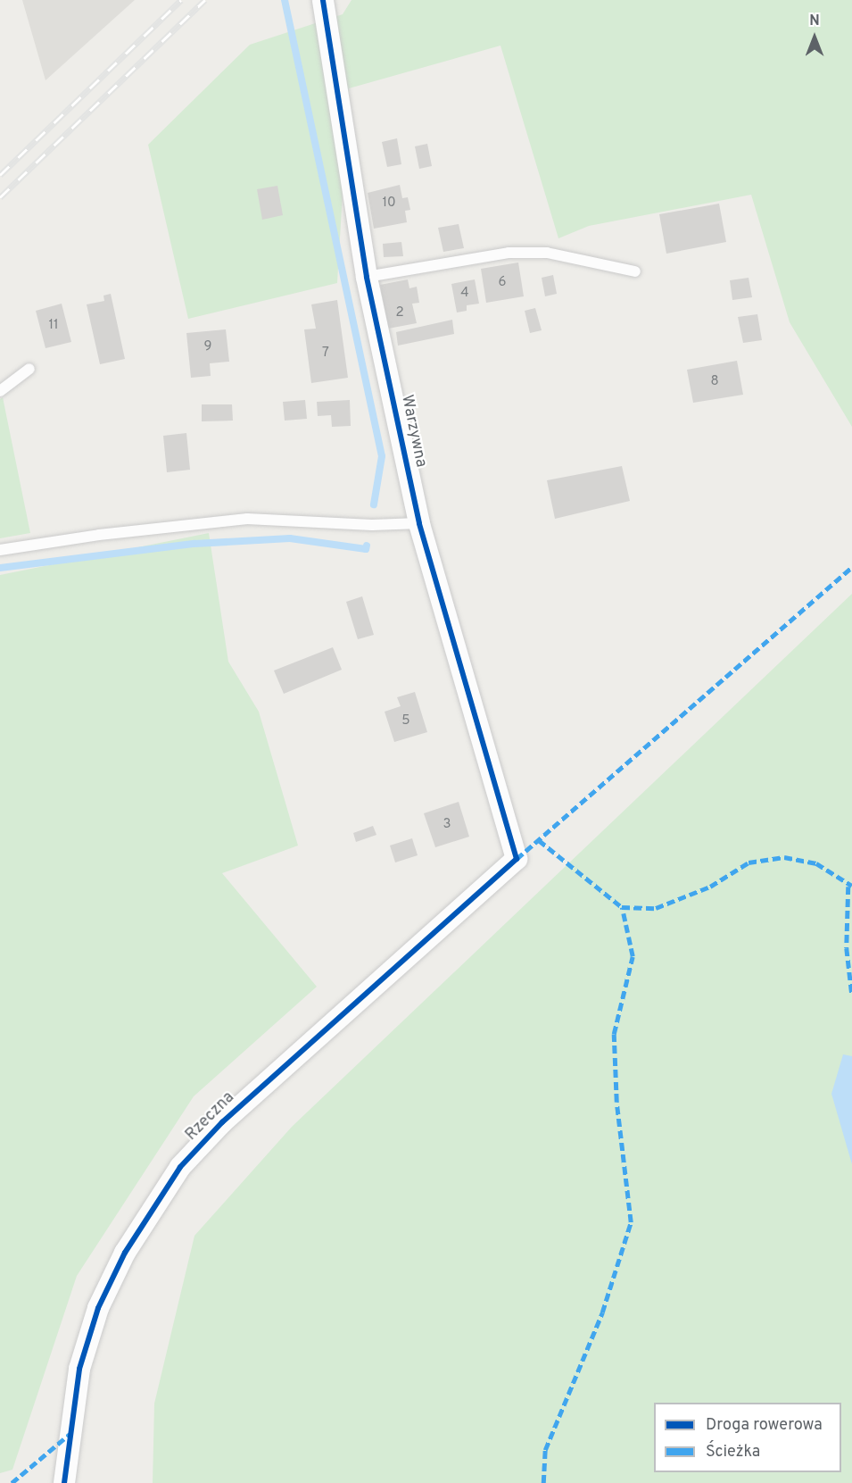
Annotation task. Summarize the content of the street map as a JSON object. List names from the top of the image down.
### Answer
{
  "streets": {
    "street": ["Warzywna", "Rzeczna"]
  },
  "crossings": [
    ["Warzywna", "Rzeczna"]
  ],
  "house_numbers": [
    "10",
    "6",
    "4",
    "2",
    "11",
    "9",
    "7",
    "8",
    "5",
    "3"
  ],
  "legend": ["Droga rowerowa", "Ścieżka"],
  "north": "top"
}
